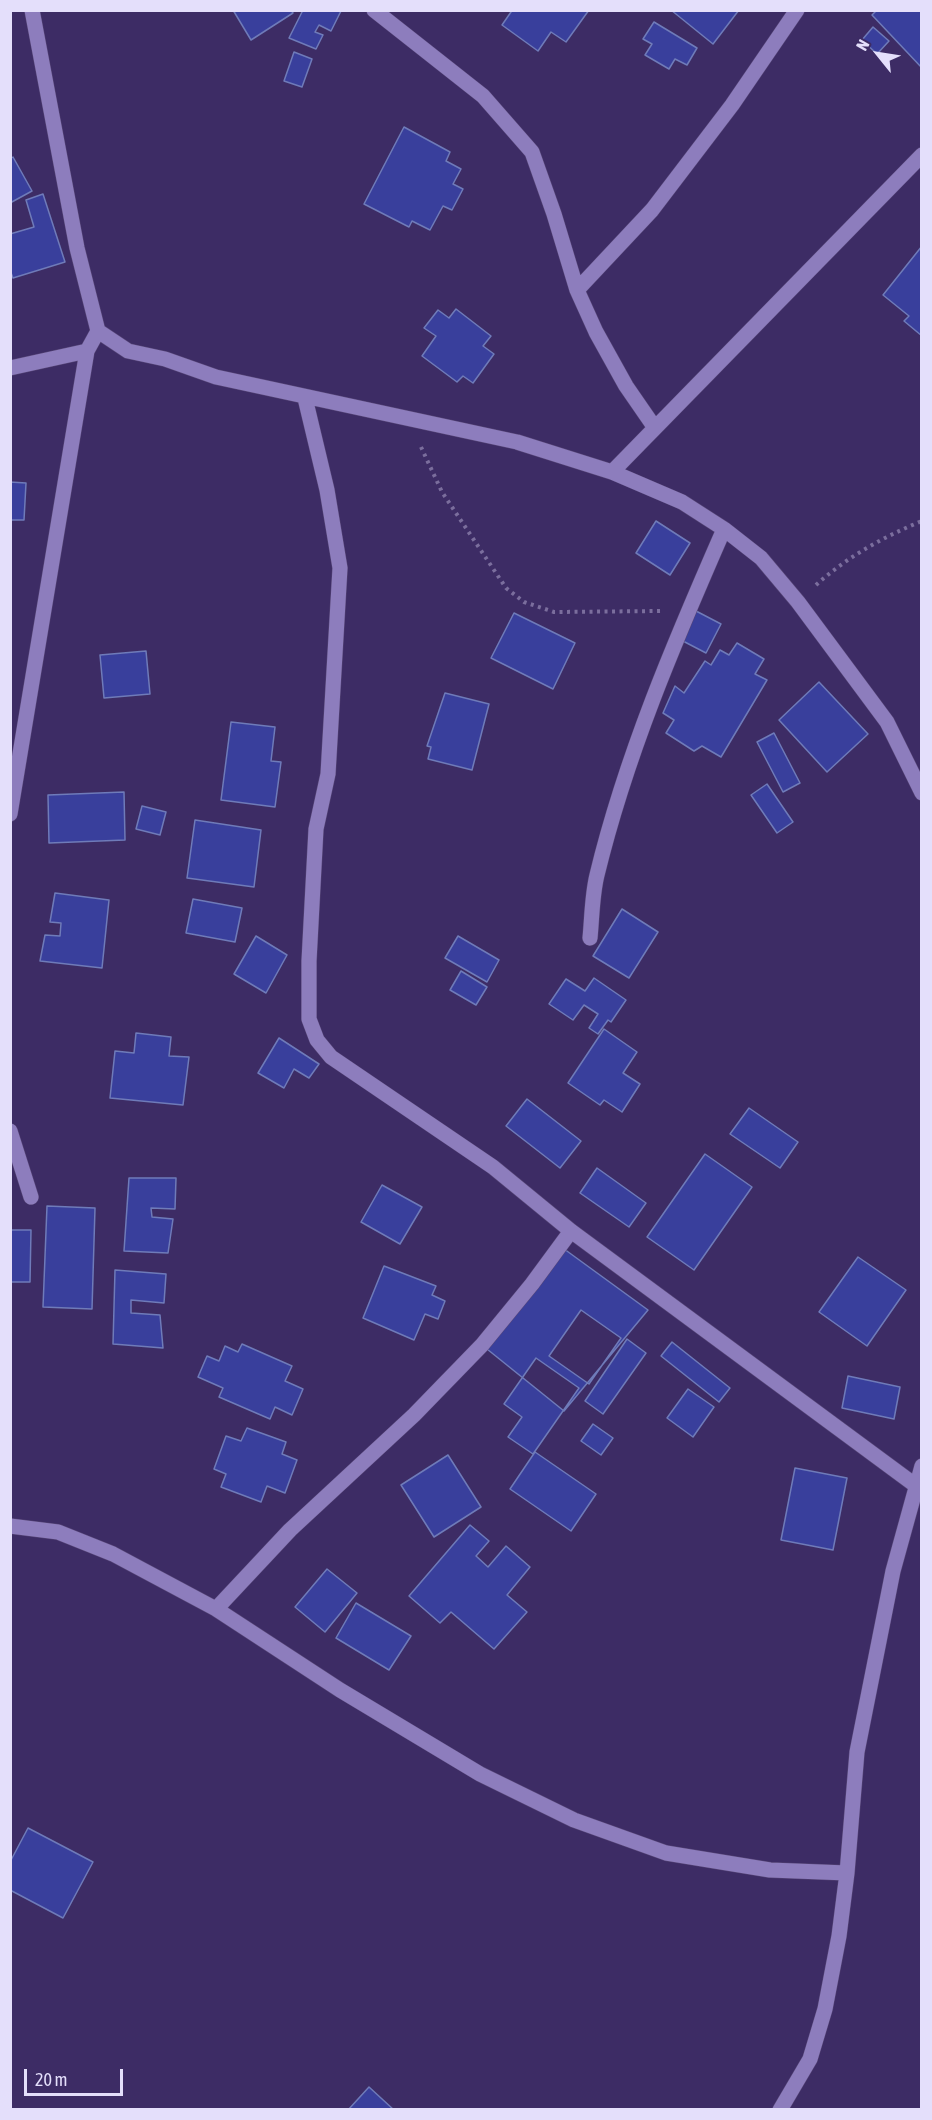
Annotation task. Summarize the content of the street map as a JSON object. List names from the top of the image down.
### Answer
{
  "scale_bar": "20 m",
  "north": "top left"
}
